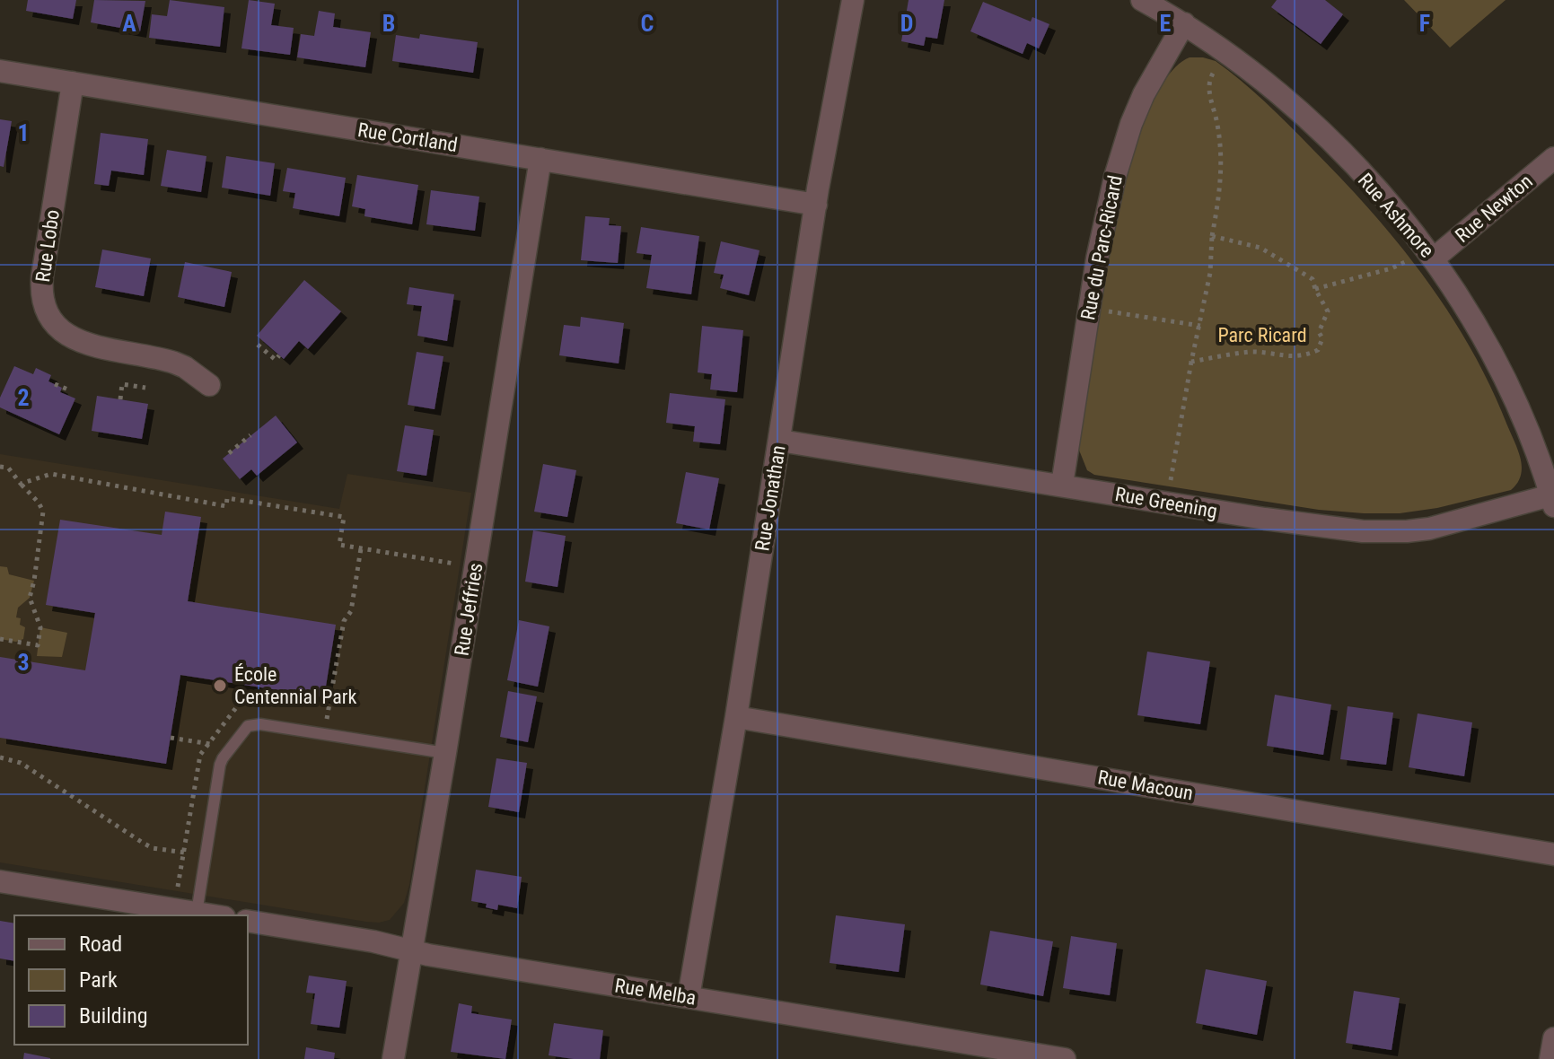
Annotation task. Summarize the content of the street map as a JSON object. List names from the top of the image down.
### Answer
{
  "streets": {
    "street": [
      "Rue Cortland",
      "Rue Newton",
      "Rue Ashmore",
      "Rue Lobo",
      "Rue du Parc-Ricard",
      "Rue Jonathan",
      "Rue Greening",
      "Rue Jeffries",
      "Rue Macoun",
      "Rue Melba"
    ]
  },
  "crossings": [
    ["Rue Cortland", "Rue Lobo"],
    ["Rue Cortland", "Rue Jonathan"],
    ["Rue Cortland", "Rue Jeffries"],
    ["Rue Newton", "Rue Ashmore"],
    ["Rue Ashmore", "Rue du Parc-Ricard"],
    ["Rue Ashmore", "Rue Greening"],
    ["Rue du Parc-Ricard", "Rue Greening"],
    ["Rue Jonathan", "Rue Greening"],
    ["Rue Jonathan", "Rue Macoun"],
    ["Rue Jonathan", "Rue Melba"],
    ["Rue Jeffries", "Rue Melba"]
  ],
  "parks": ["Parc Ricard"],
  "places": ["École Centennial Park"],
  "legend": ["Road", "Park", "Building"],
  "grid": {
    "columns": [
      "A",
      "B",
      "C",
      "D",
      "E",
      "F"
    ],
    "rows": ["1", "2", "3"]
  }
}
